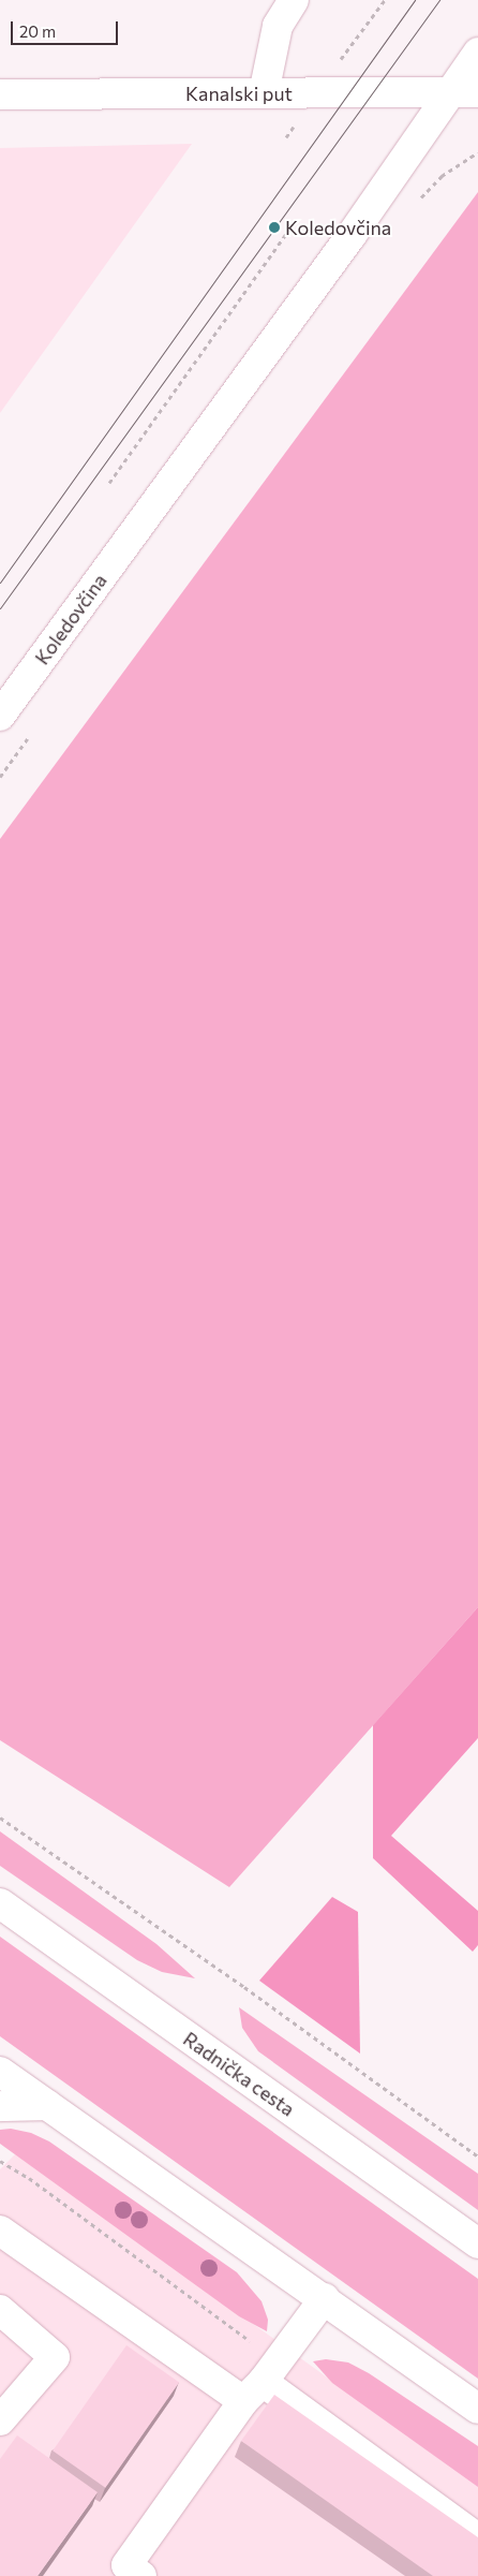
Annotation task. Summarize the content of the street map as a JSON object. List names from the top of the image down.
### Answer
{
  "streets": {
    "street": ["Kanalski put", "Koledovčina", "Radnička cesta"]
  },
  "crossings": [
    ["Kanalski put", "Koledovčina"]
  ],
  "places": ["Koledovčina"],
  "scale_bar": "20 m"
}
